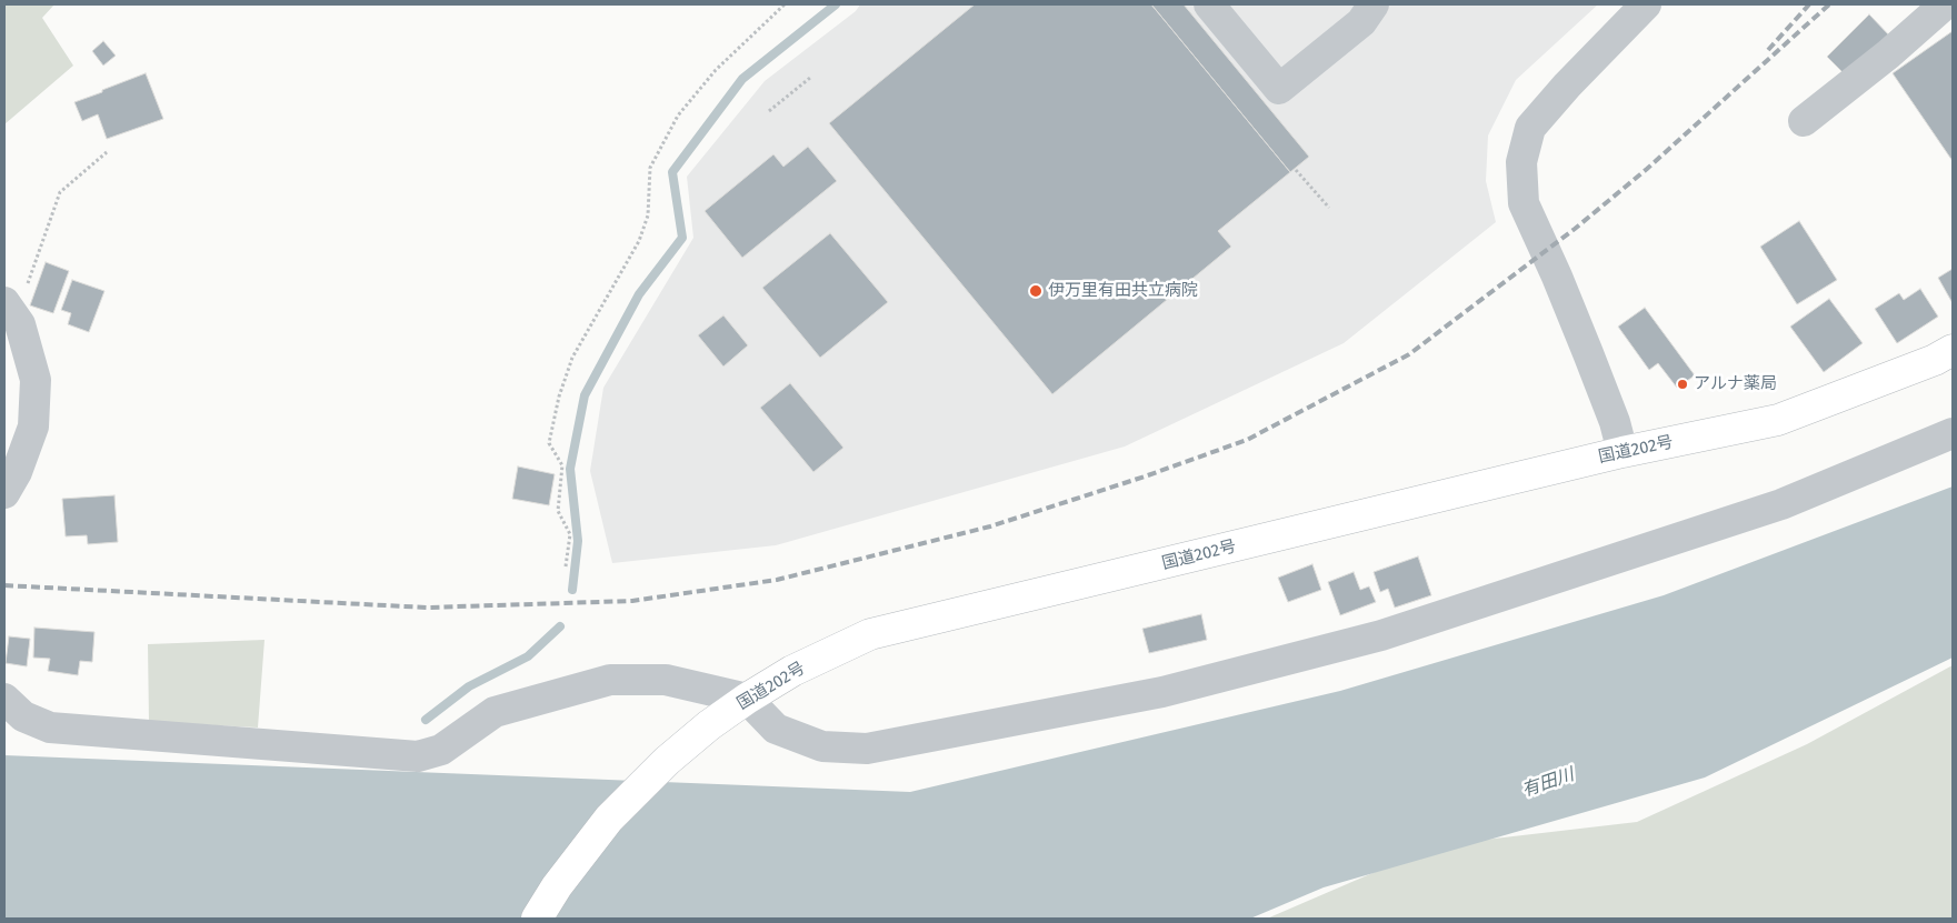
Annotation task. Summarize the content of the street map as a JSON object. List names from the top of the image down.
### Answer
{
  "streets": {
    "highway": ["国道202号"]
  },
  "water": ["有田川"],
  "places": ["伊万里有田共立病院", "アルナ薬局"]
}
